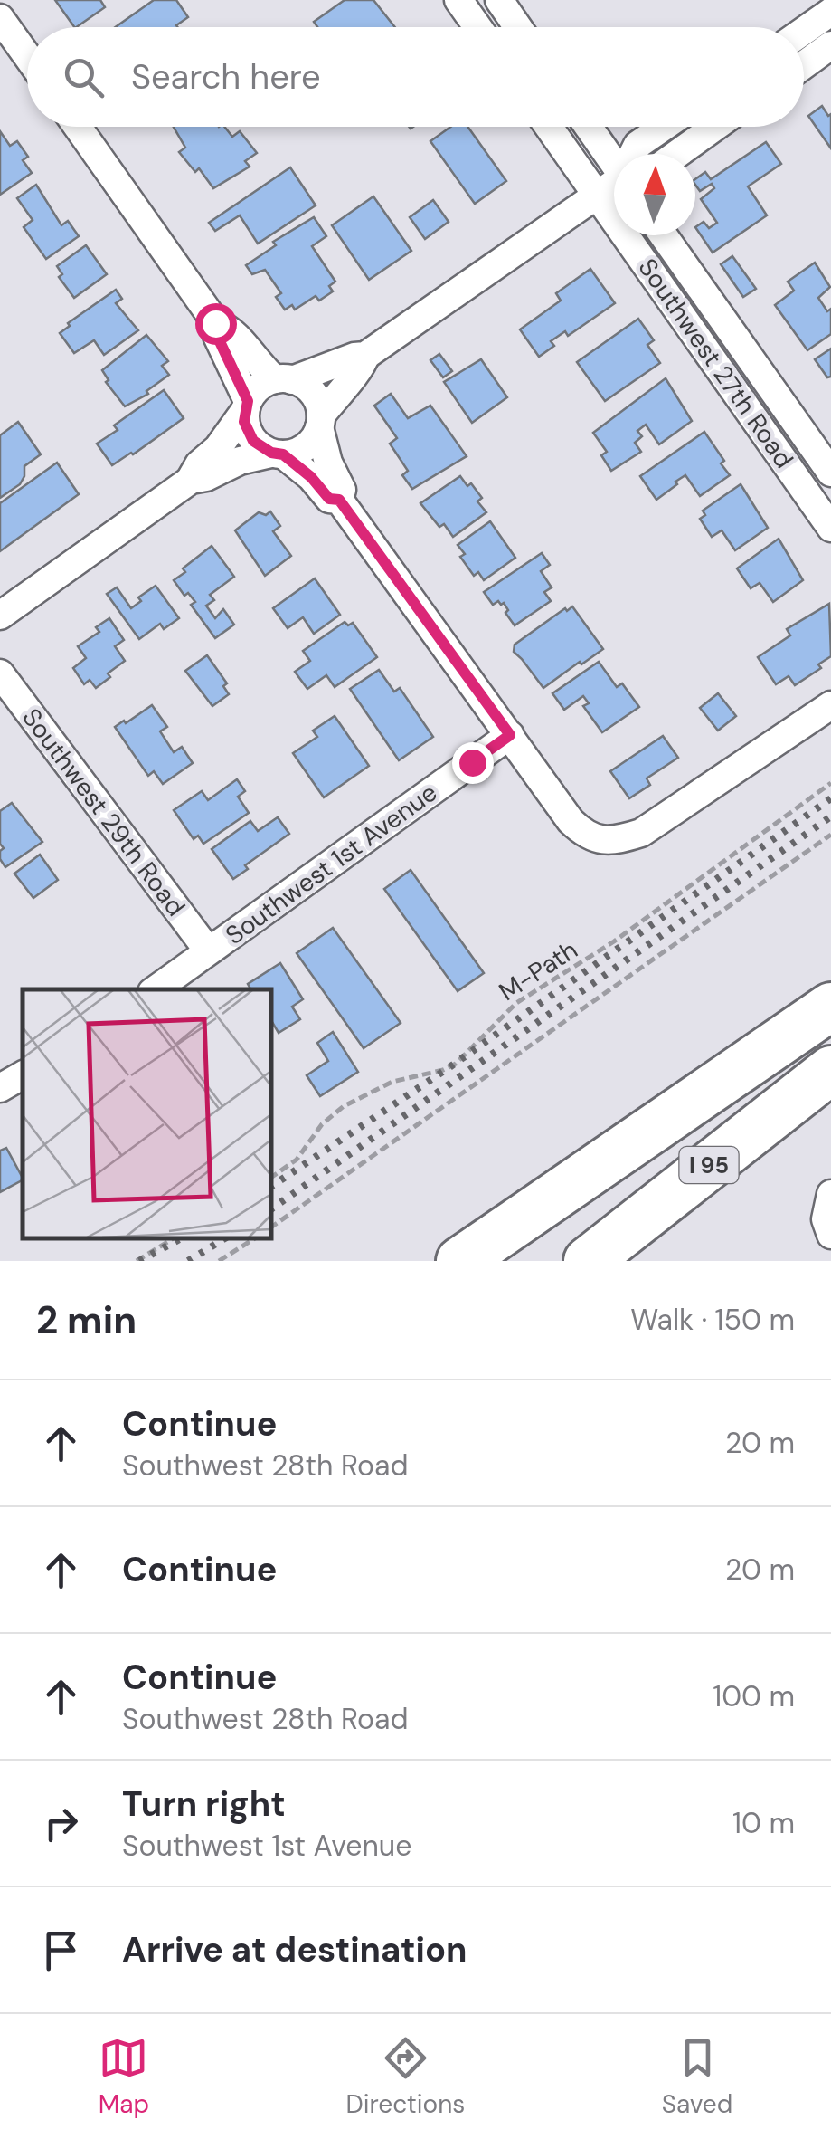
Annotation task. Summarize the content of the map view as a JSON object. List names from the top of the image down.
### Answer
{
  "streets": {
    "highway": ["I 95"],
    "street": ["Southwest 27th Road", "Southwest 29th Road", "Southwest 1st Avenue"],
    "path": ["M-Path"]
  },
  "crossings": [
    ["Southwest 29th Road", "Southwest 1st Avenue"]
  ],
  "north": "top",
  "page": {
    "search": "Search here",
    "heading": ["2 min", "Walk · 150 m"],
    "list": [
      ["Continue", "Southwest 28th Road", "20 m"],
      ["Continue", "20 m"],
      ["Continue", "Southwest 28th Road", "100 m"],
      ["Turn right", "Southwest 1st Avenue", "10 m"],
      "Arrive at destination"
    ],
    "nav": ["Map", "Directions", "Saved"]
  }
}
